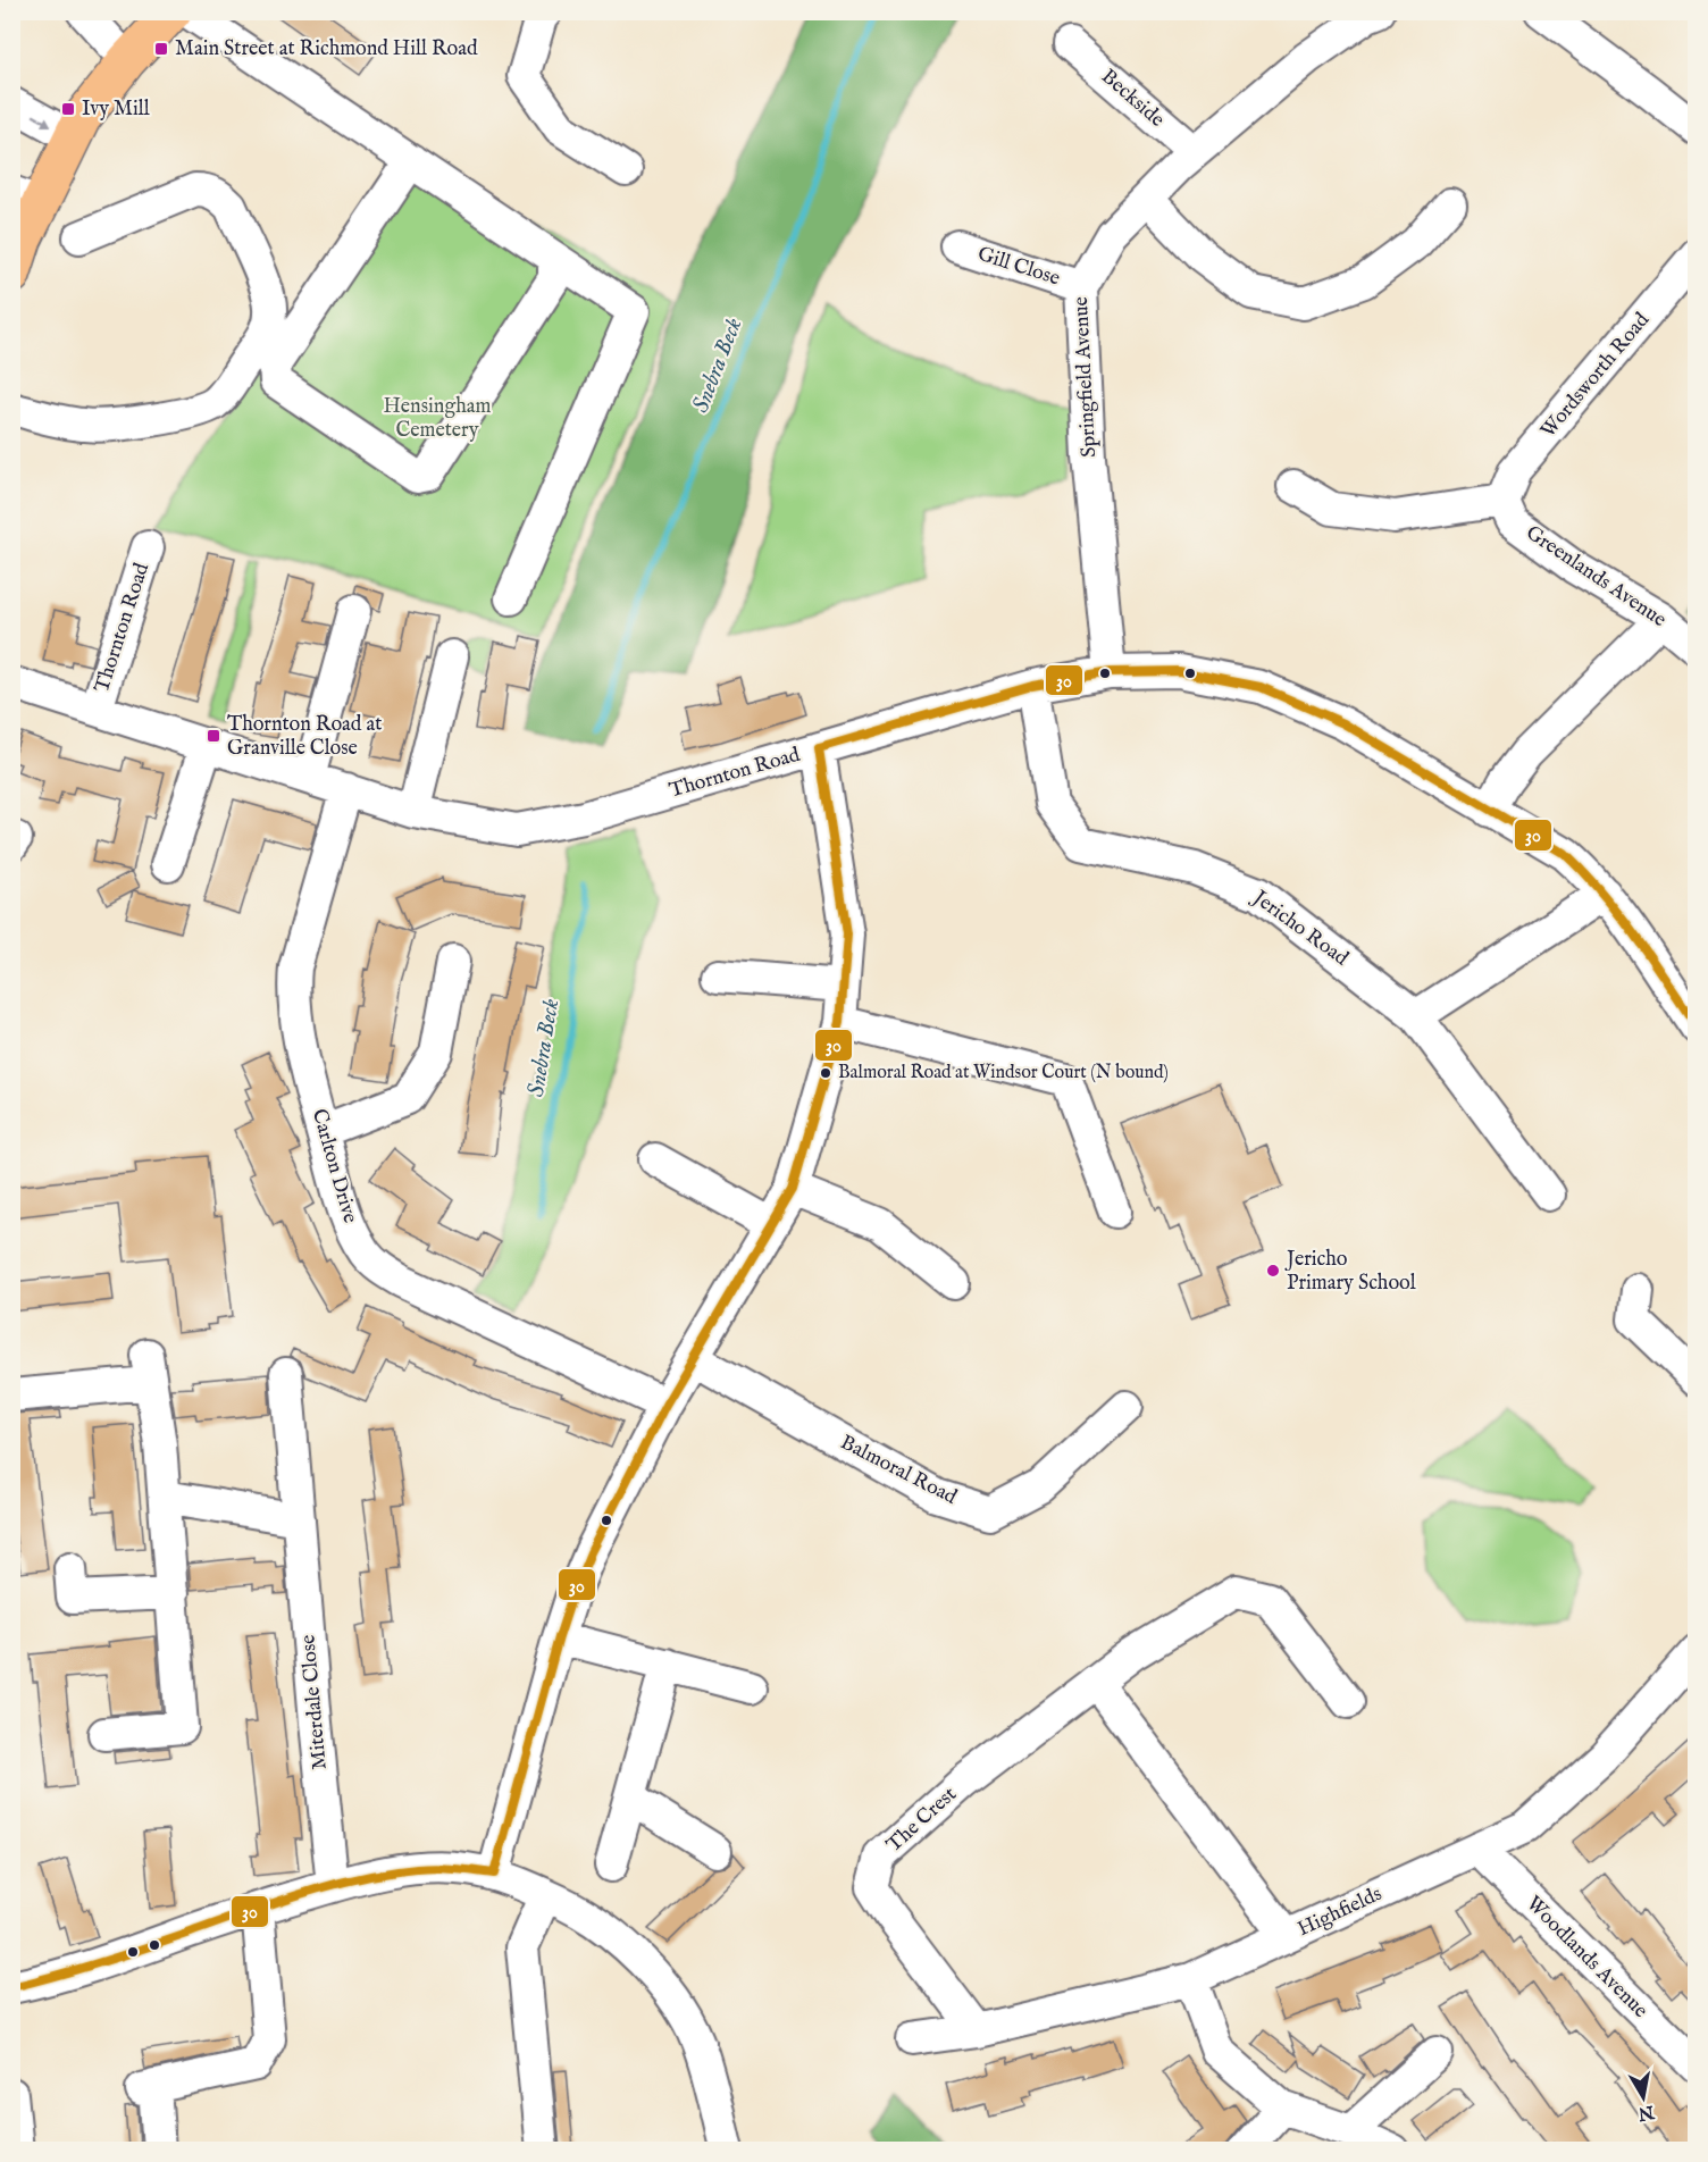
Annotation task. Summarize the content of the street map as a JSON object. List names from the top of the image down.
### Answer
{
  "streets": {
    "street": [
      "Beckside",
      "Gill Close",
      "Wordsworth Road",
      "Springfield Avenue",
      "Greenlands Avenue",
      "Thornton Road",
      "Jericho Road",
      "Carlton Drive",
      "Balmoral Road",
      "Miterdale Close",
      "The Crest",
      "Highfields",
      "Woodlands Avenue"
    ]
  },
  "crossings": [
    ["Beckside", "Springfield Avenue"],
    ["Gill Close", "Springfield Avenue"],
    ["Wordsworth Road", "Greenlands Avenue"],
    ["Springfield Avenue", "Thornton Road"],
    ["Thornton Road", "Jericho Road"],
    ["Thornton Road", "Carlton Drive"],
    ["The Crest", "Highfields"],
    ["Highfields", "Woodlands Avenue"]
  ],
  "water": ["Snebra Beck"],
  "parks": ["Hensingham Cemetery"],
  "places": {
    "transit": ["Main Street at Richmond Hill Road", "Ivy Mill", "Thornton Road at Granville Close"],
    "other": ["Balmoral Road at Windsor Court (N bound)", "Jericho Primary School"]
  },
  "lines": ["transit line 30"],
  "north": "bottom"
}
